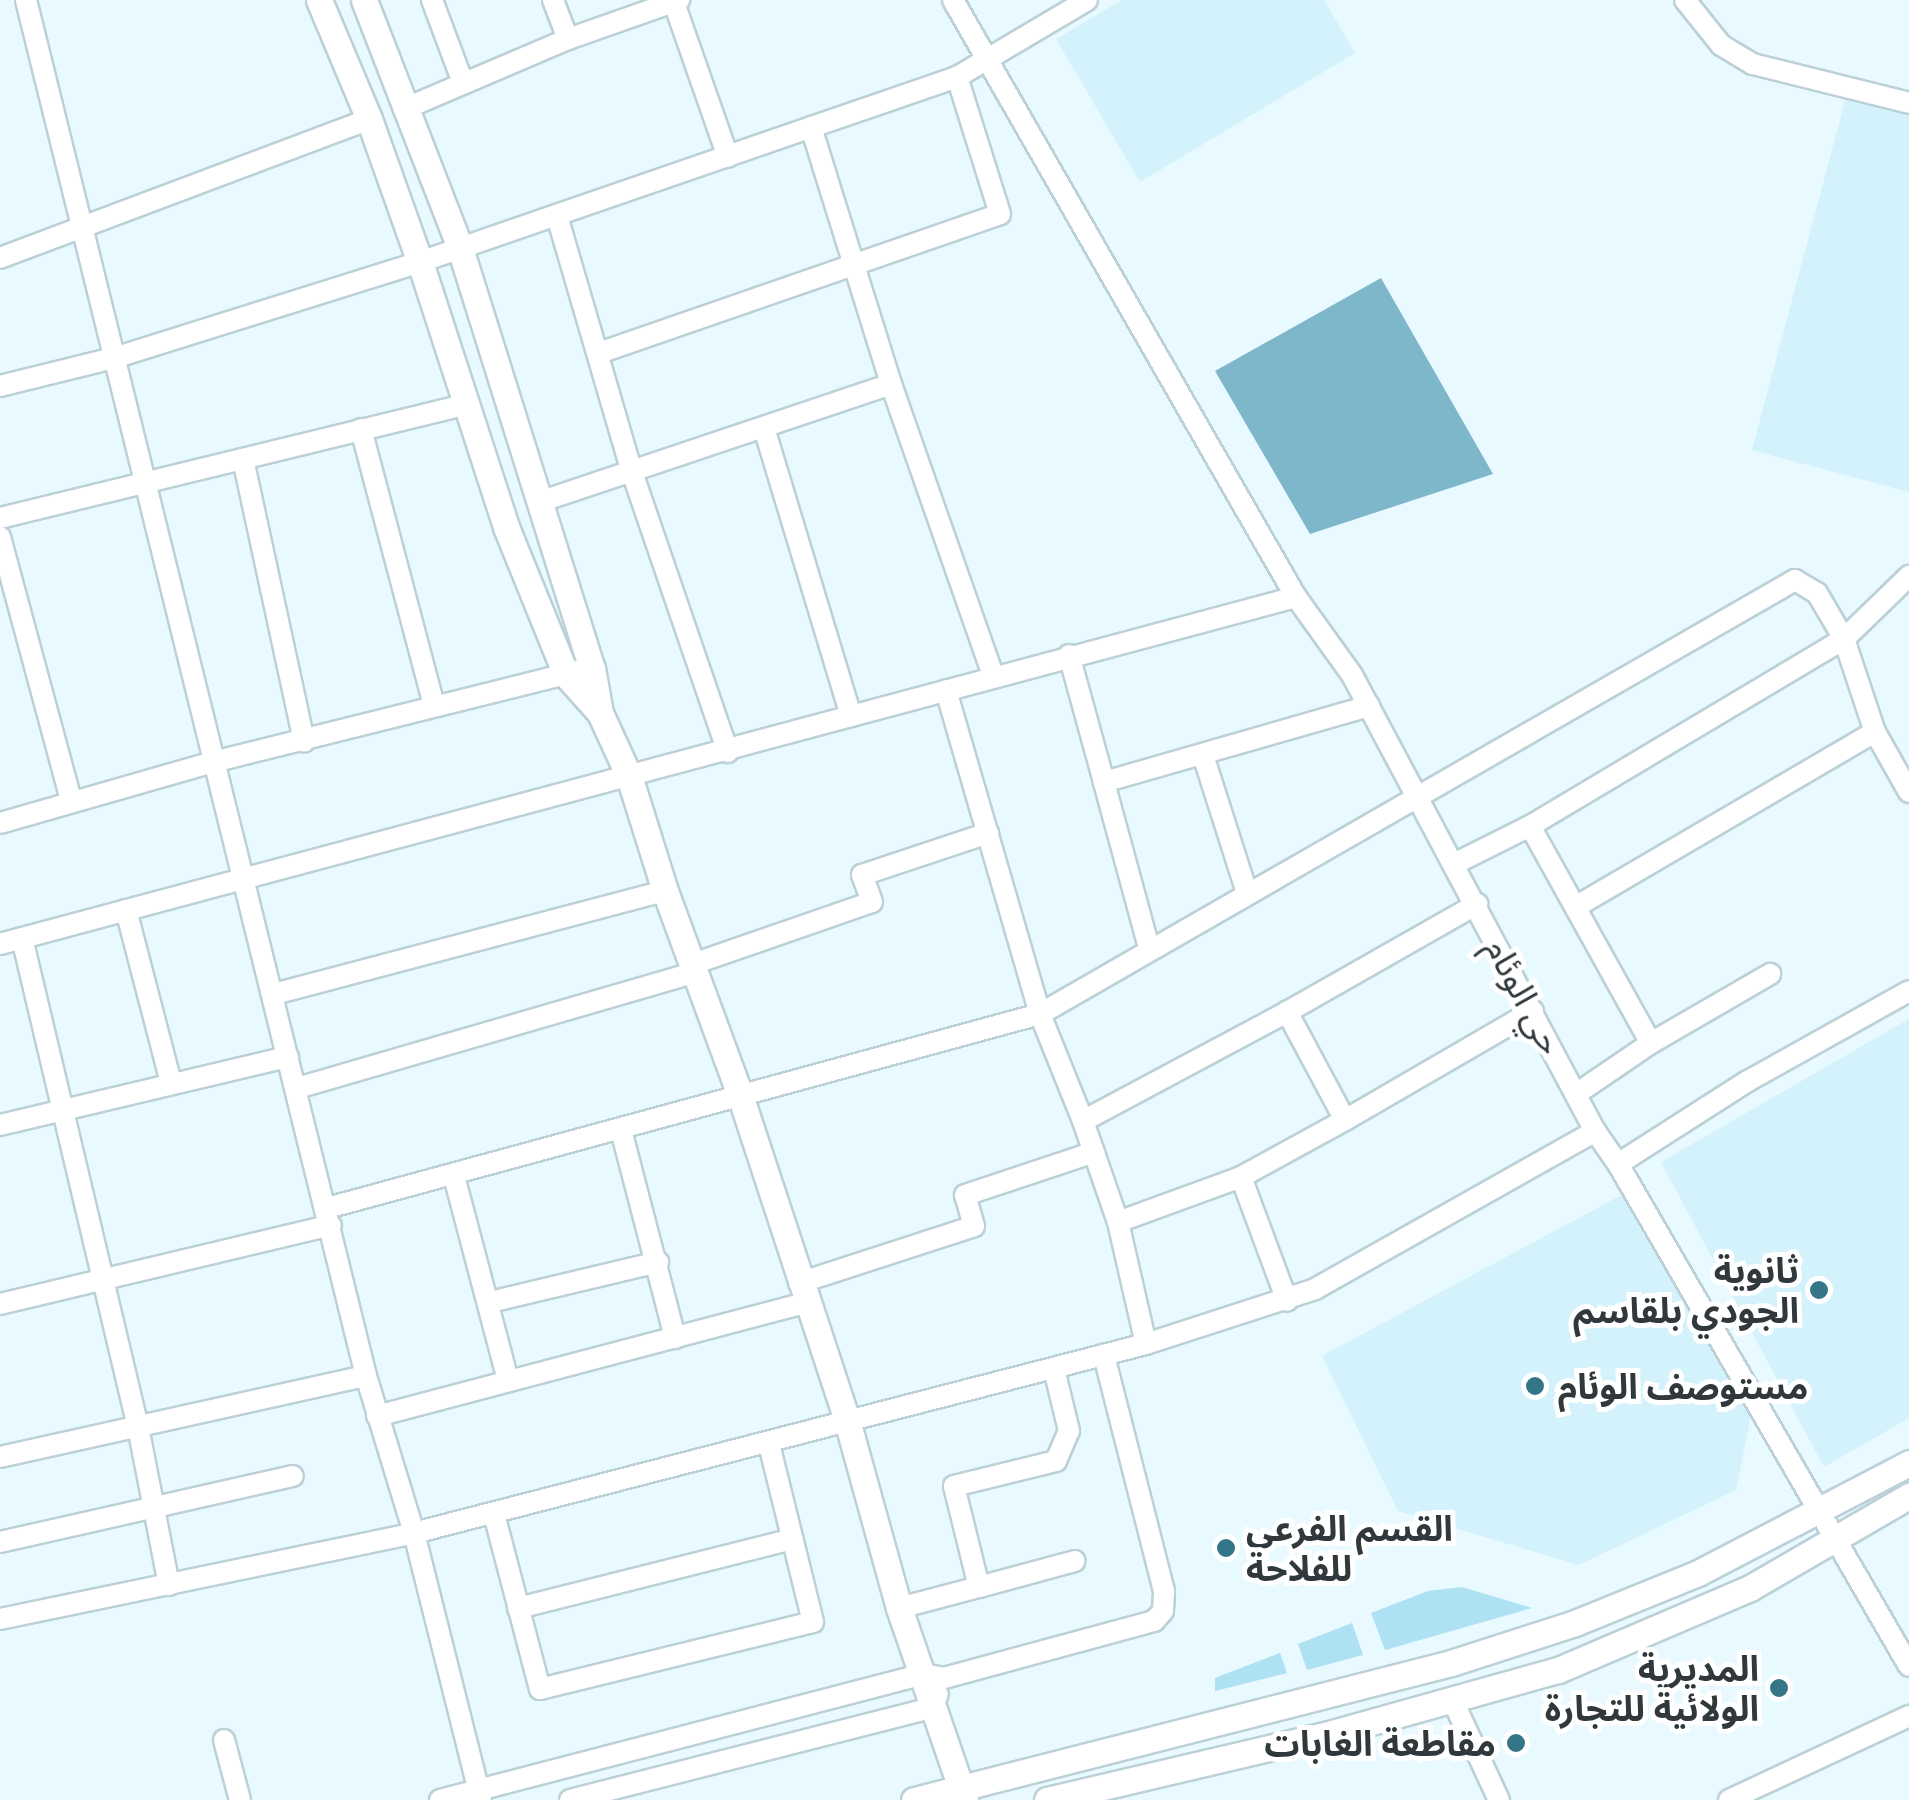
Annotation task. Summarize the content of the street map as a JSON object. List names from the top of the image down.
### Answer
{
  "streets": {
    "street": ["حي الوئام"]
  },
  "places": [
    "ثانوية الجودي بلقاسم",
    "مستوصف الوئام",
    "القسم الفرعي للفلاحة",
    "المديرية الولائية للتجارة",
    "مقاطعة الغابات"
  ]
}
